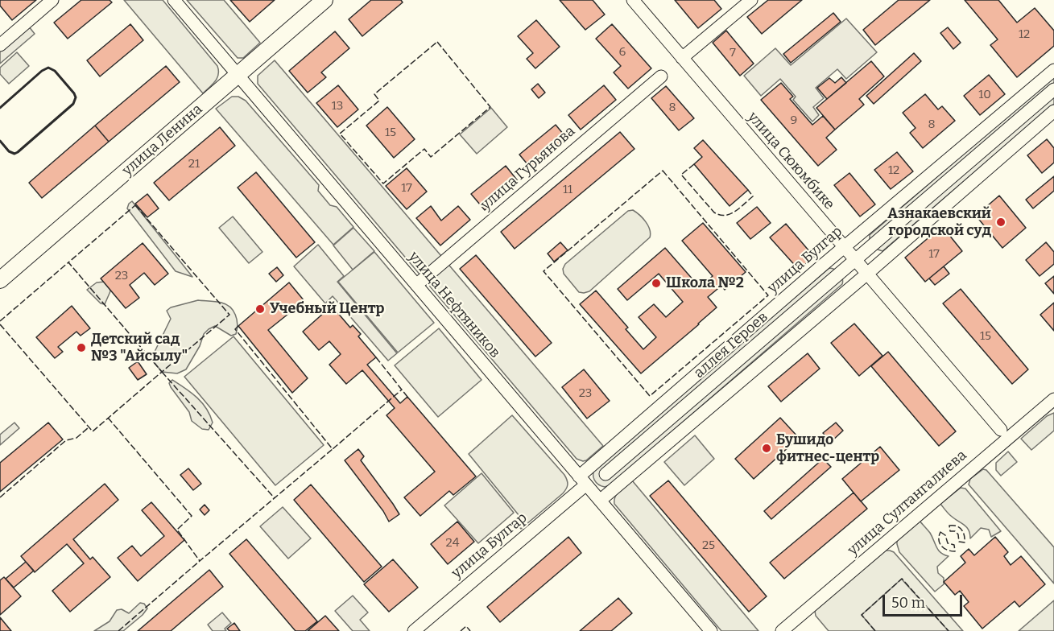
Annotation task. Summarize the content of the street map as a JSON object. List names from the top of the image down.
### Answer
{
  "streets": {
    "main road": ["улица Ленина"],
    "street": [
      "улица Сююмбике",
      "улица Гурьянова",
      "улица Булгар",
      "улица Нефтяников",
      "аллея Героев",
      "улица Султангалиева"
    ]
  },
  "crossings": [
    ["улица Ленина", "улица Нефтяников"],
    ["улица Сююмбике", "улица Булгар"],
    ["улица Сююмбике", "аллея Героев"],
    ["улица Гурьянова", "улица Нефтяников"],
    ["улица Булгар", "улица Нефтяников"]
  ],
  "places": [
    "Азнакаевский городской суд",
    "Школа №2",
    "Учебный Центр",
    "Детский сад №3 \"Айсылу\"",
    "Бушидо фитнес-центр"
  ],
  "house_numbers": [
    "12",
    "6",
    "7",
    "10",
    "13",
    "8",
    "9",
    "8",
    "15",
    "21",
    "12",
    "17",
    "11",
    "17",
    "23",
    "15",
    "23",
    "24",
    "25"
  ],
  "scale_bar": "50 m"
}
